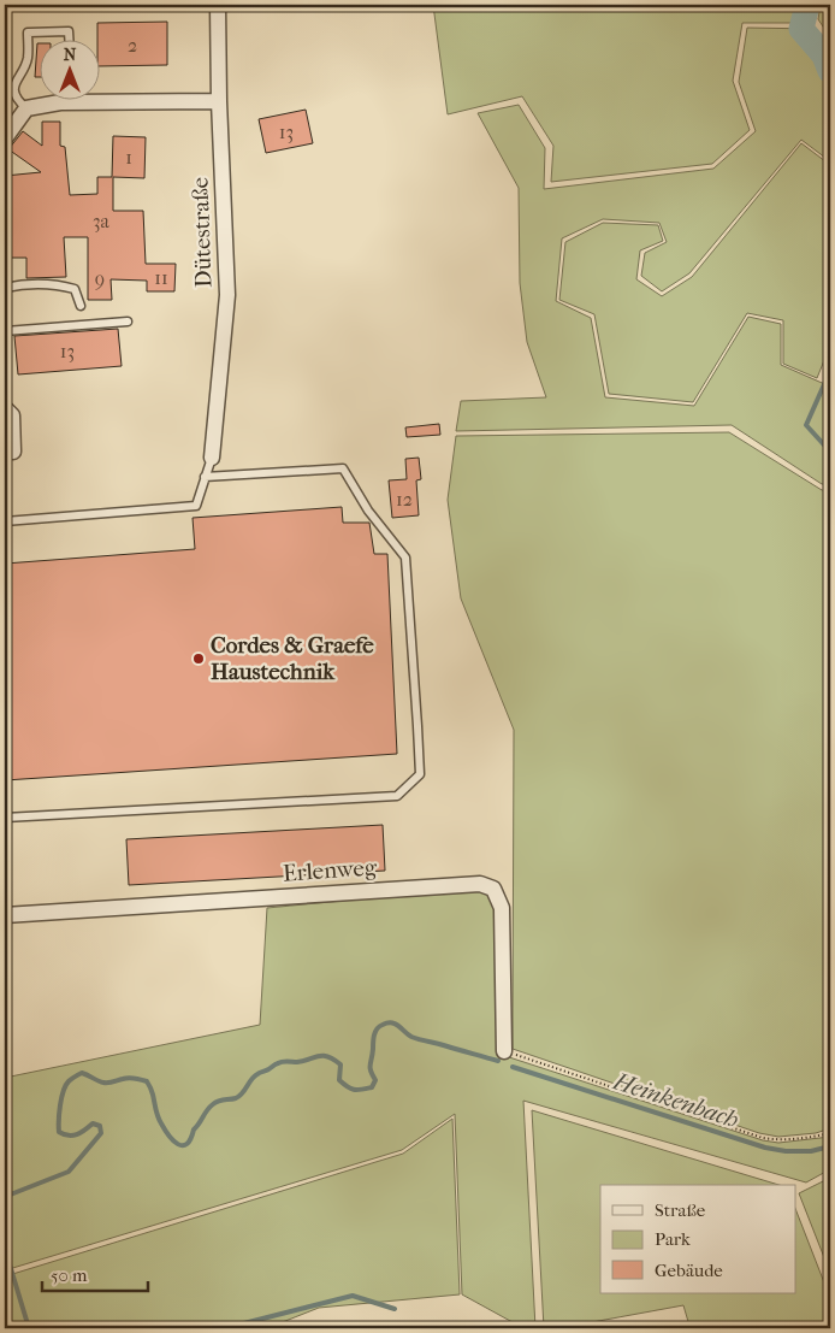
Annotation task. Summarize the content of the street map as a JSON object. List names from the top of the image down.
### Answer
{
  "streets": {
    "street": ["Dütestraße", "Erlenweg"]
  },
  "water": ["Heinkenbach"],
  "places": ["Cordes & Graefe Haustechnik"],
  "house_numbers": [
    "2",
    "13",
    "1",
    "3a",
    "11",
    "9",
    "13",
    "12"
  ],
  "legend": ["Straße", "Park", "Gebäude"],
  "scale_bar": "50 m",
  "north": "top"
}
